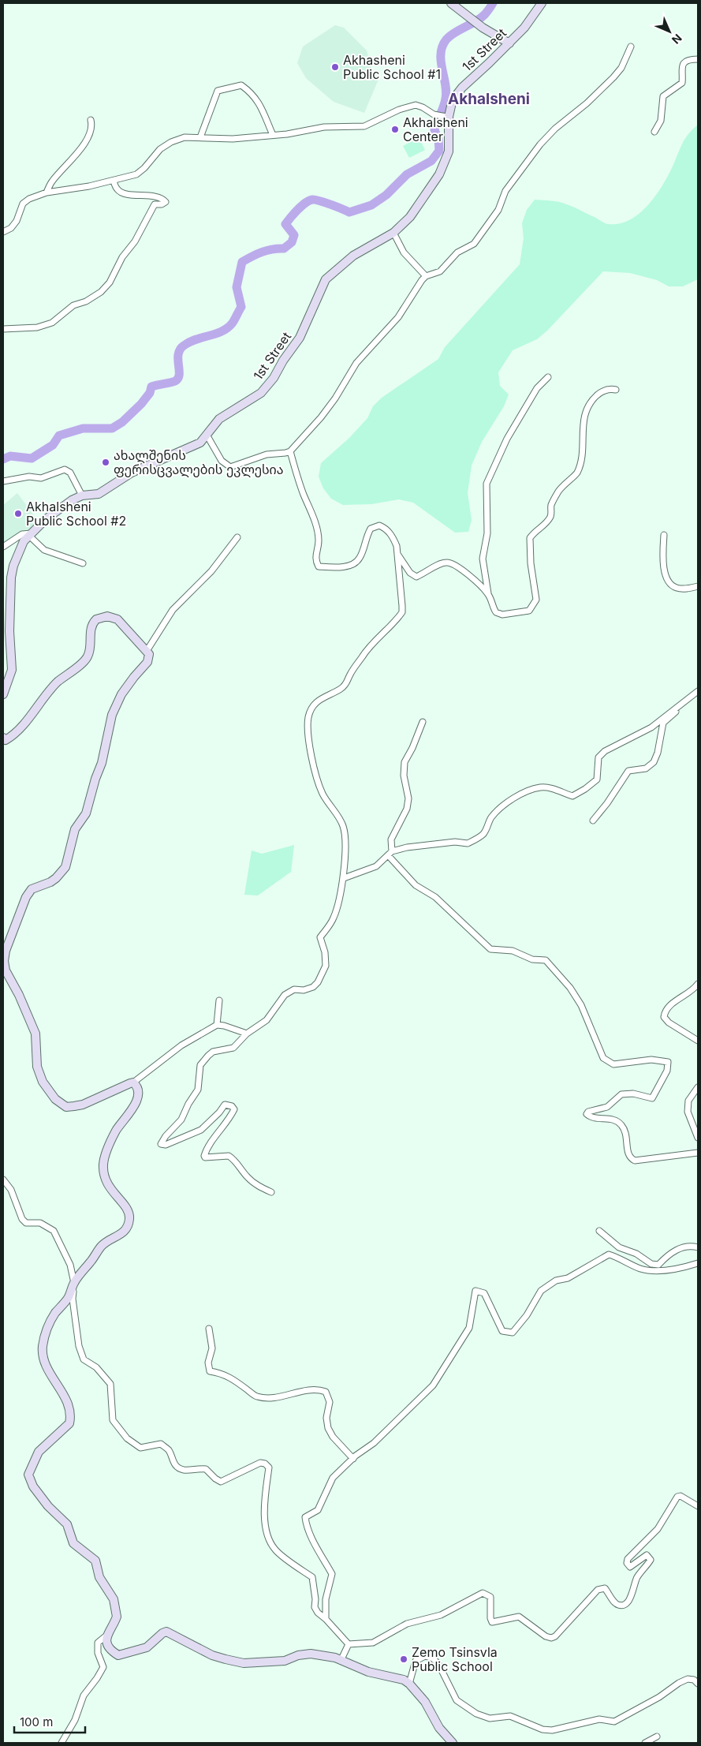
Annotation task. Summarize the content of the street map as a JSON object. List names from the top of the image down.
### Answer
{
  "streets": {
    "street": ["1st Street"]
  },
  "districts": ["Akhalsheni"],
  "places": [
    "Akhasheni Public School #1",
    "Akhalsheni Center",
    "ახალშენის ფერისცვალების ეკლესია",
    "Akhalsheni Public School #2",
    "Zemo Tsinsvla Public School"
  ],
  "scale_bar": "100 m",
  "north": "bottom right"
}
